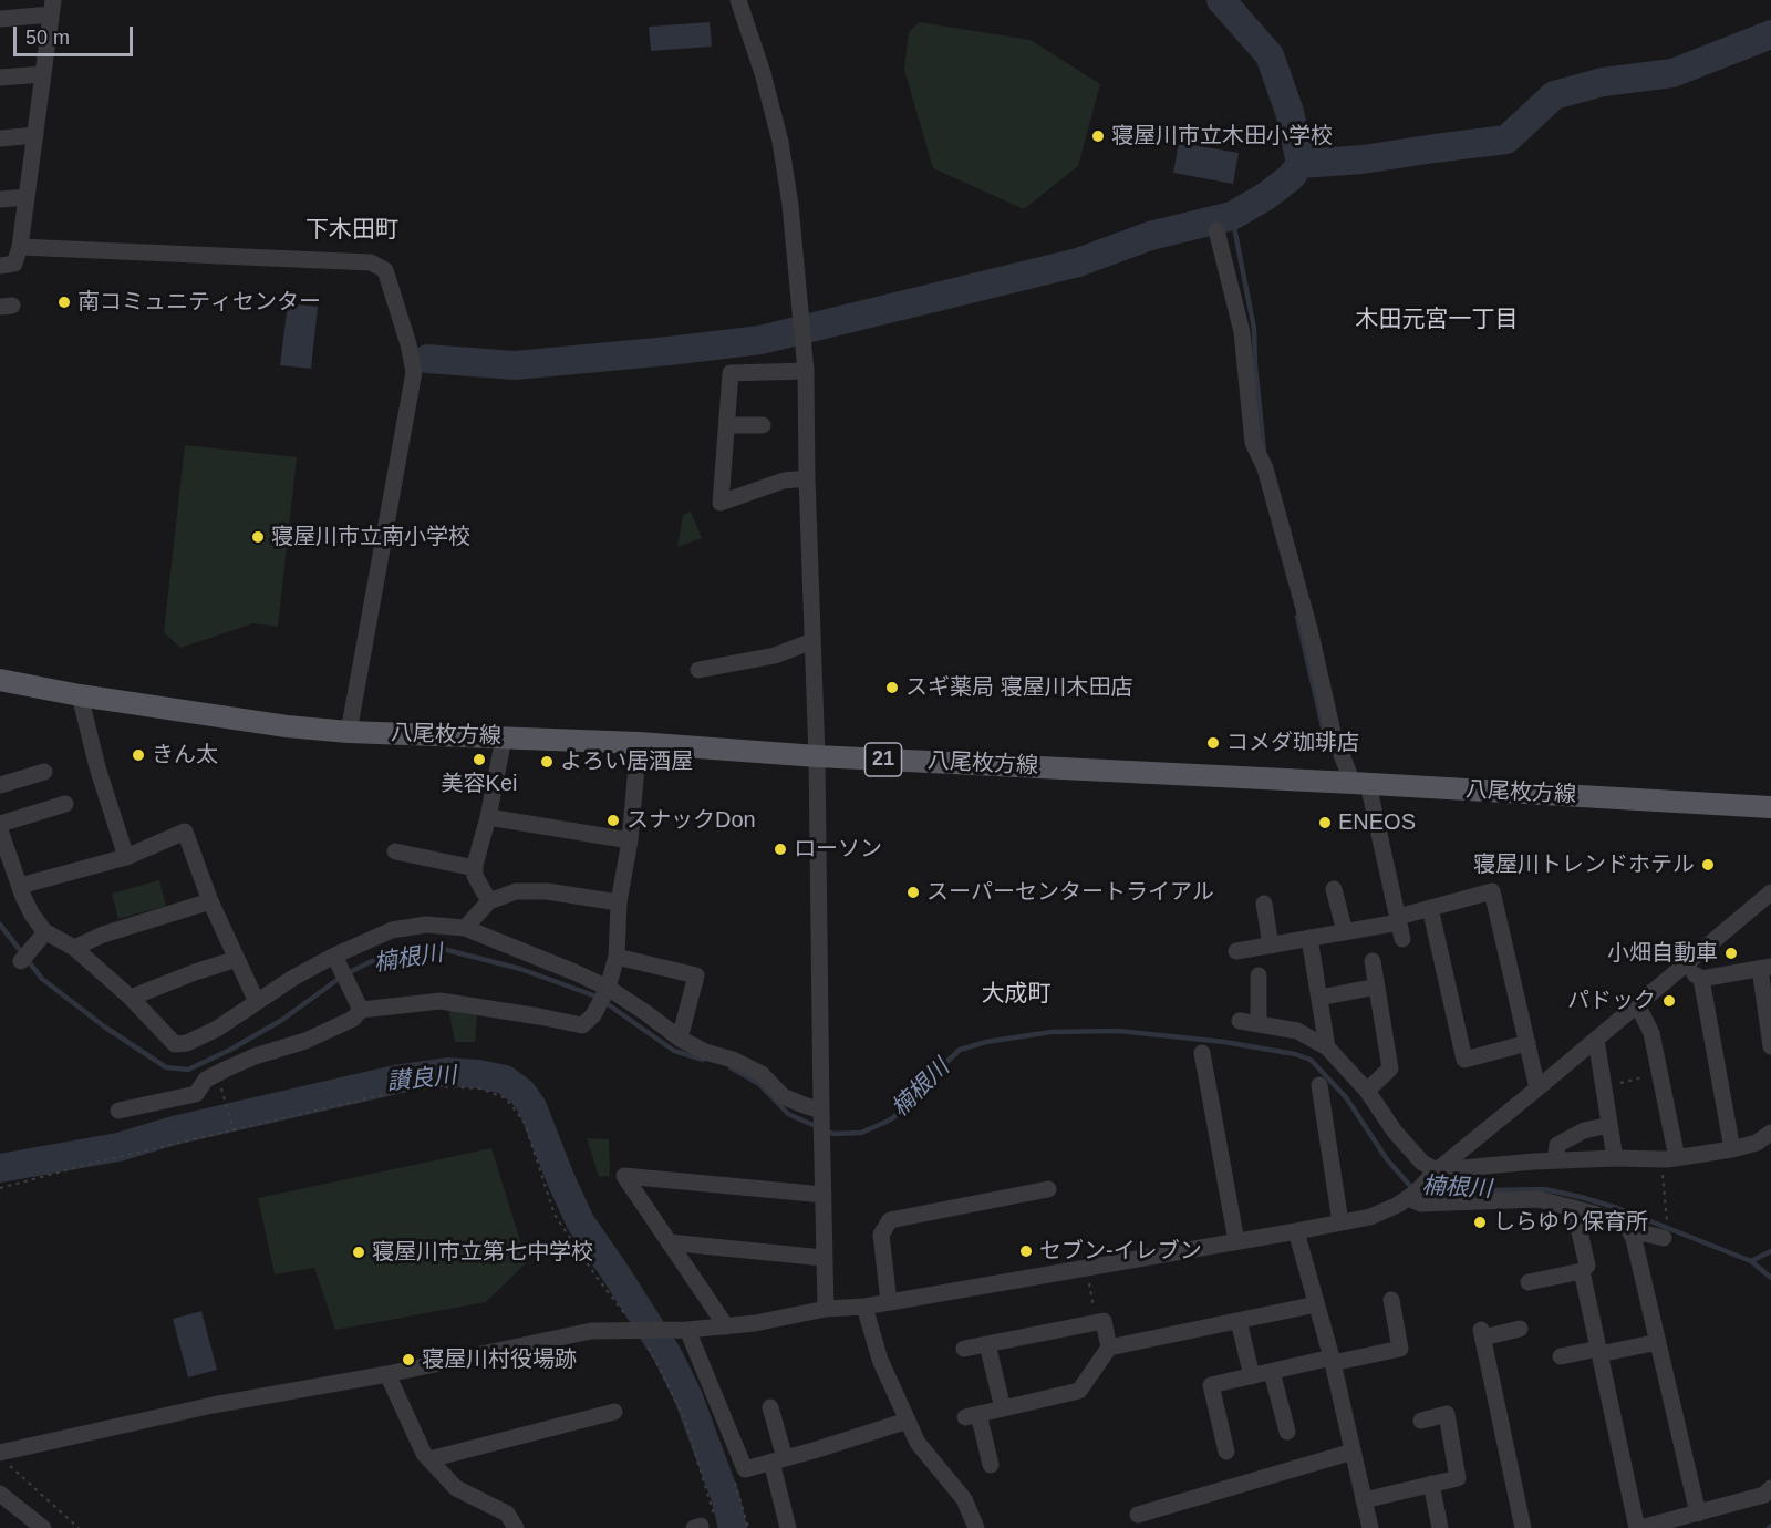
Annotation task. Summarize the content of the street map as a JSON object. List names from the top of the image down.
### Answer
{
  "streets": {
    "main road": ["八尾枚方線", "21"]
  },
  "districts": ["下木田町", "木田元宮一丁目", "大成町"],
  "water": ["楠根川", "讃良川"],
  "places": [
    "寝屋川市立木田小学校",
    "南コミュニティセンター",
    "寝屋川市立南小学校",
    "スギ薬局 寝屋川木田店",
    "コメダ珈琲店",
    "きん太",
    "美容Kei",
    "よろい居酒屋",
    "スナックDon",
    "ENEOS",
    "ローソン",
    "寝屋川トレンドホテル",
    "スーパーセンタートライアル",
    "小畑自動車",
    "パドック",
    "しらゆり保育所",
    "セブン-イレブン",
    "寝屋川市立第七中学校",
    "寝屋川村役場跡"
  ],
  "scale_bar": "50 m"
}
